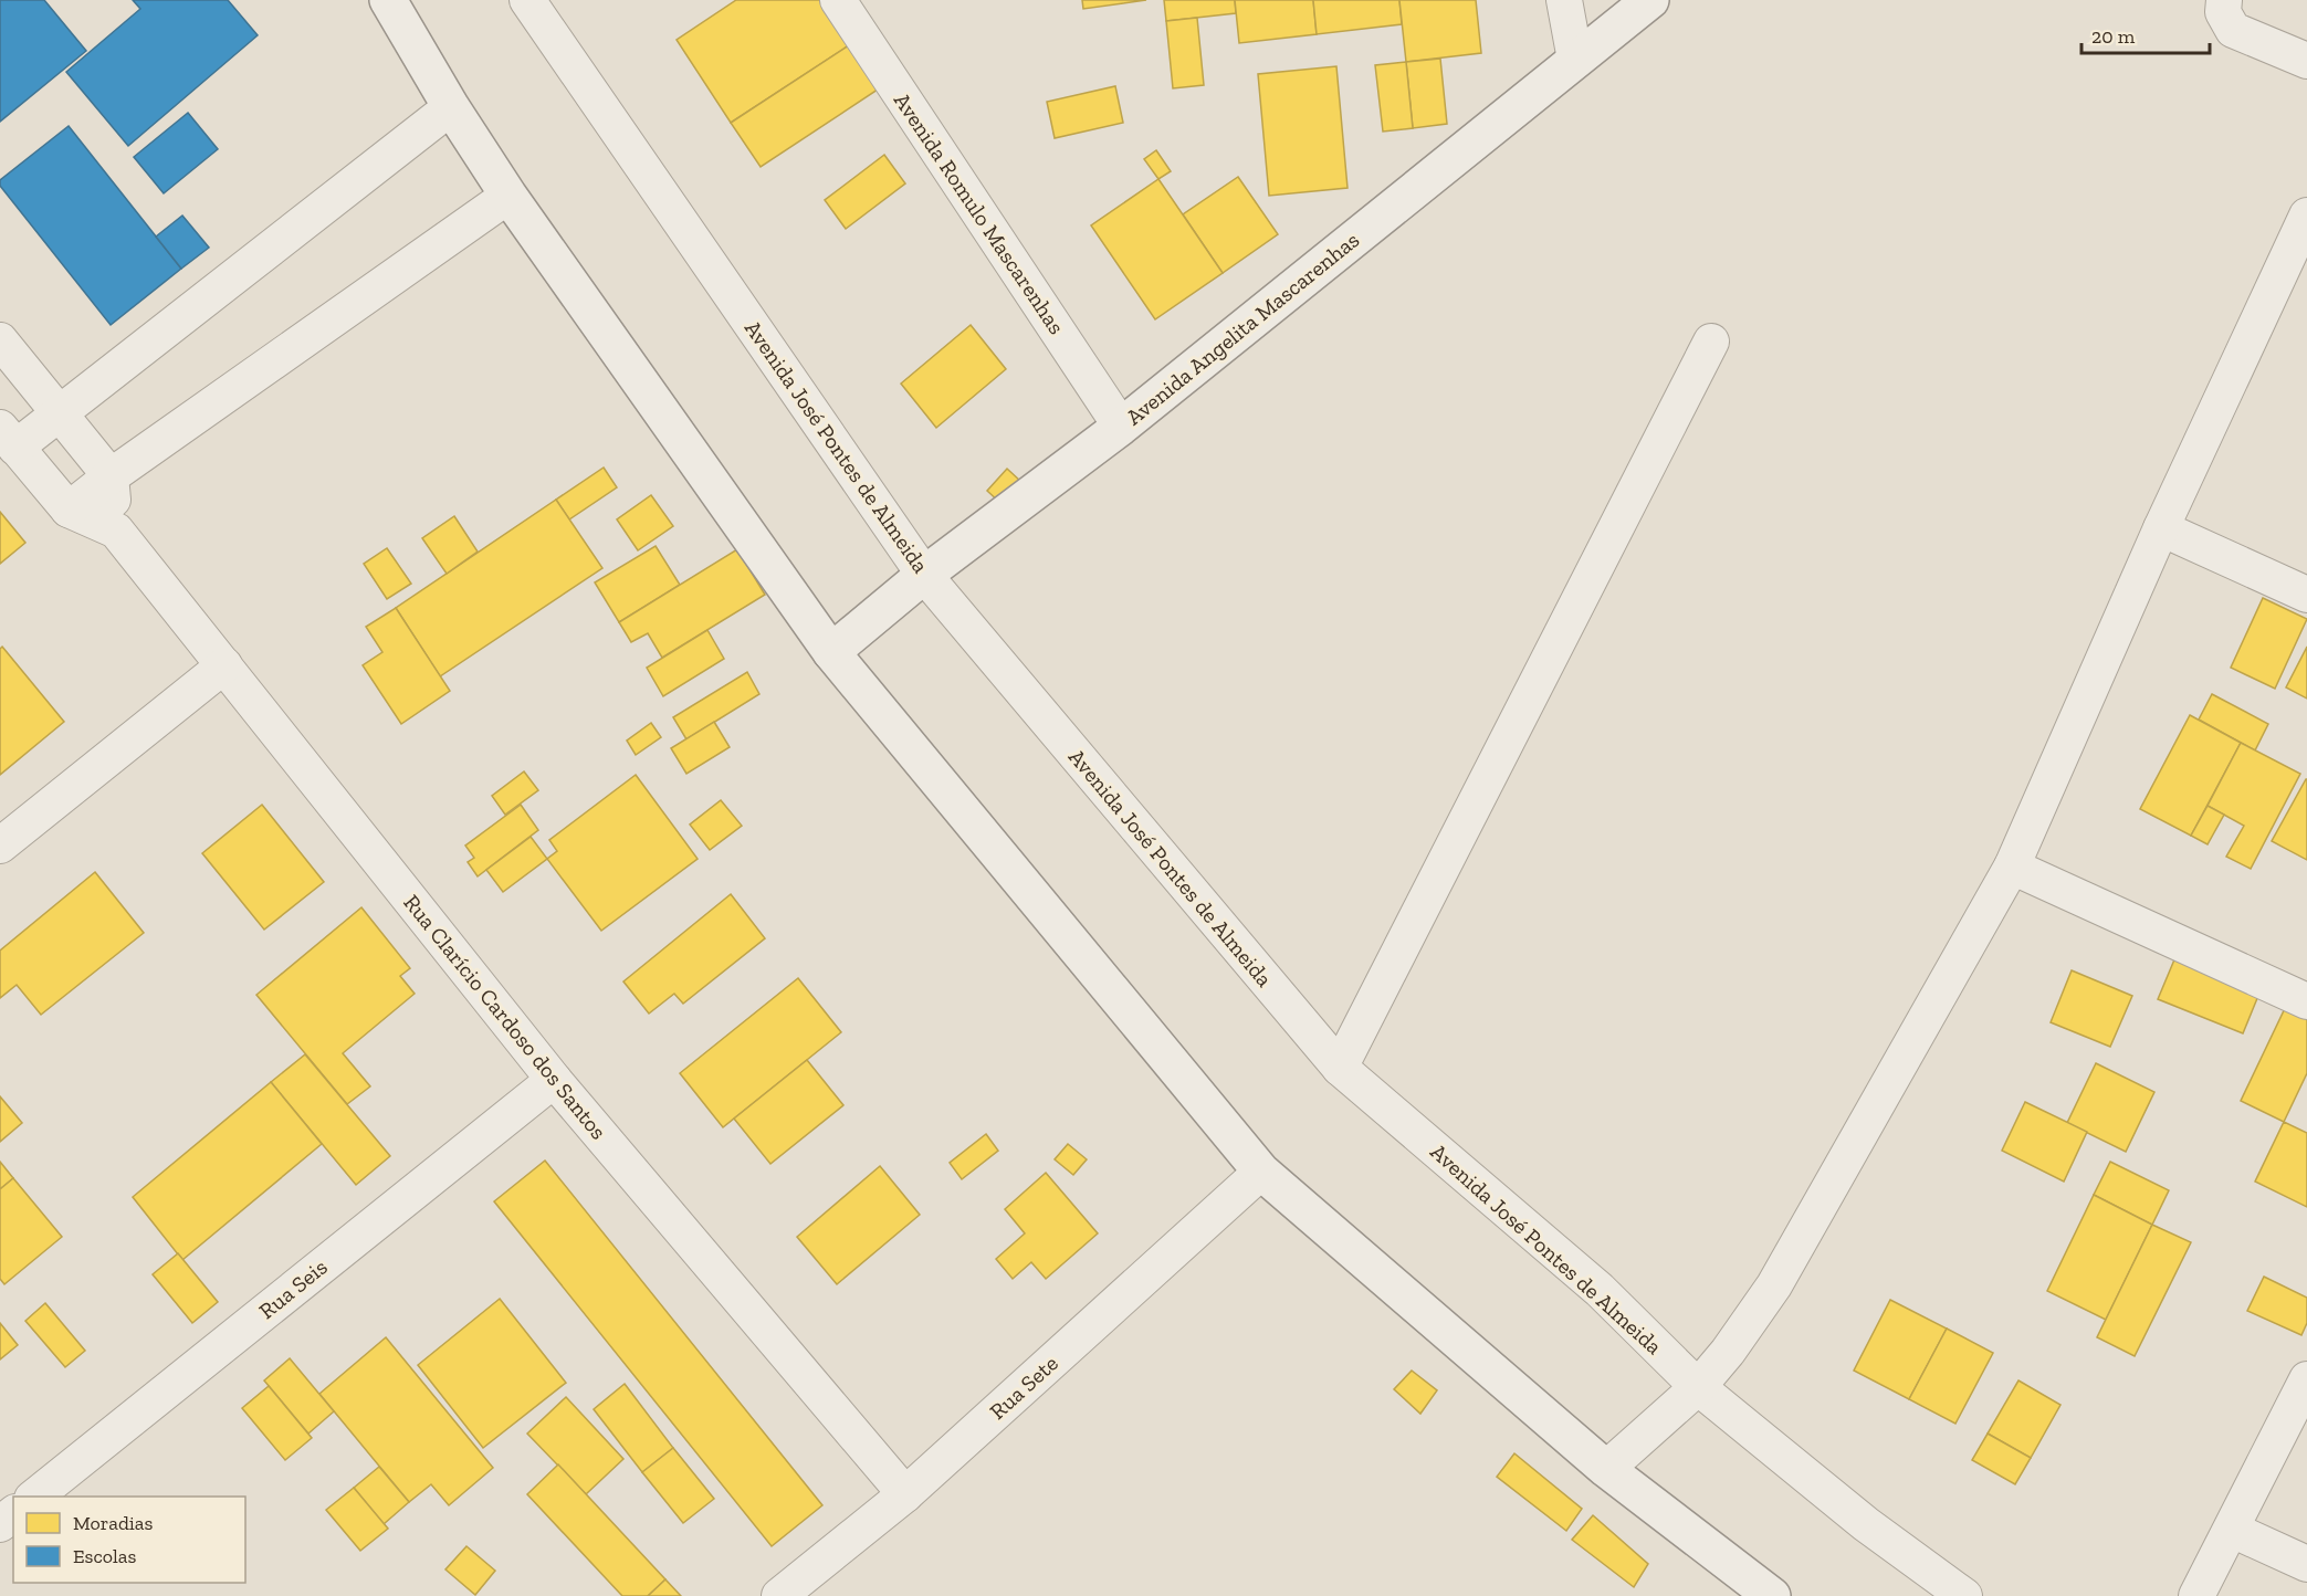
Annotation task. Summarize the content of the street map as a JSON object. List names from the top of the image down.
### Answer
{
  "streets": {
    "street": [
      "Avenida Romulo Mascarenhas",
      "Avenida Angelita Mascarenhas",
      "Avenida José Pontes de Almeida",
      "Rua Clarício Cardoso dos Santos",
      "Rua Seis",
      "Rua Sete"
    ]
  },
  "crossings": [
    ["Avenida Romulo Mascarenhas", "Avenida Angelita Mascarenhas"],
    ["Avenida Angelita Mascarenhas", "Avenida José Pontes de Almeida"],
    ["Rua Clarício Cardoso dos Santos", "Rua Seis"],
    ["Rua Clarício Cardoso dos Santos", "Rua Sete"]
  ],
  "legend": ["Moradias", "Escolas"],
  "scale_bar": "20 m"
}
